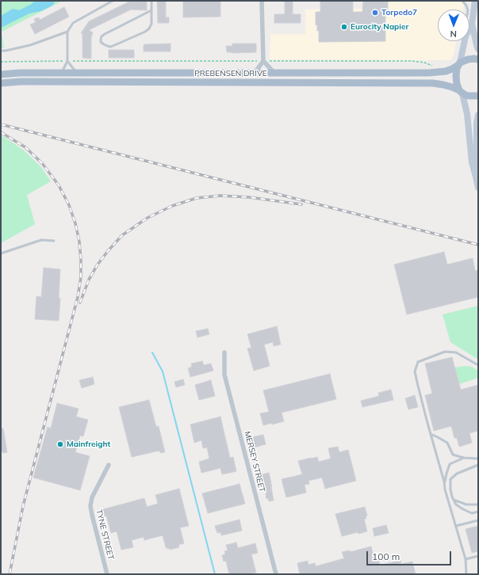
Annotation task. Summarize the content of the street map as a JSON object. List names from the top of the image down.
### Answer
{
  "streets": {
    "main road": ["PREBENSEN DRIVE"],
    "street": ["MERSEY STREET", "TYNE STREET"]
  },
  "places": ["Torpedo7", "Eurocity Napier", "Mainfreight"],
  "scale_bar": "100 m",
  "north": "bottom"
}
